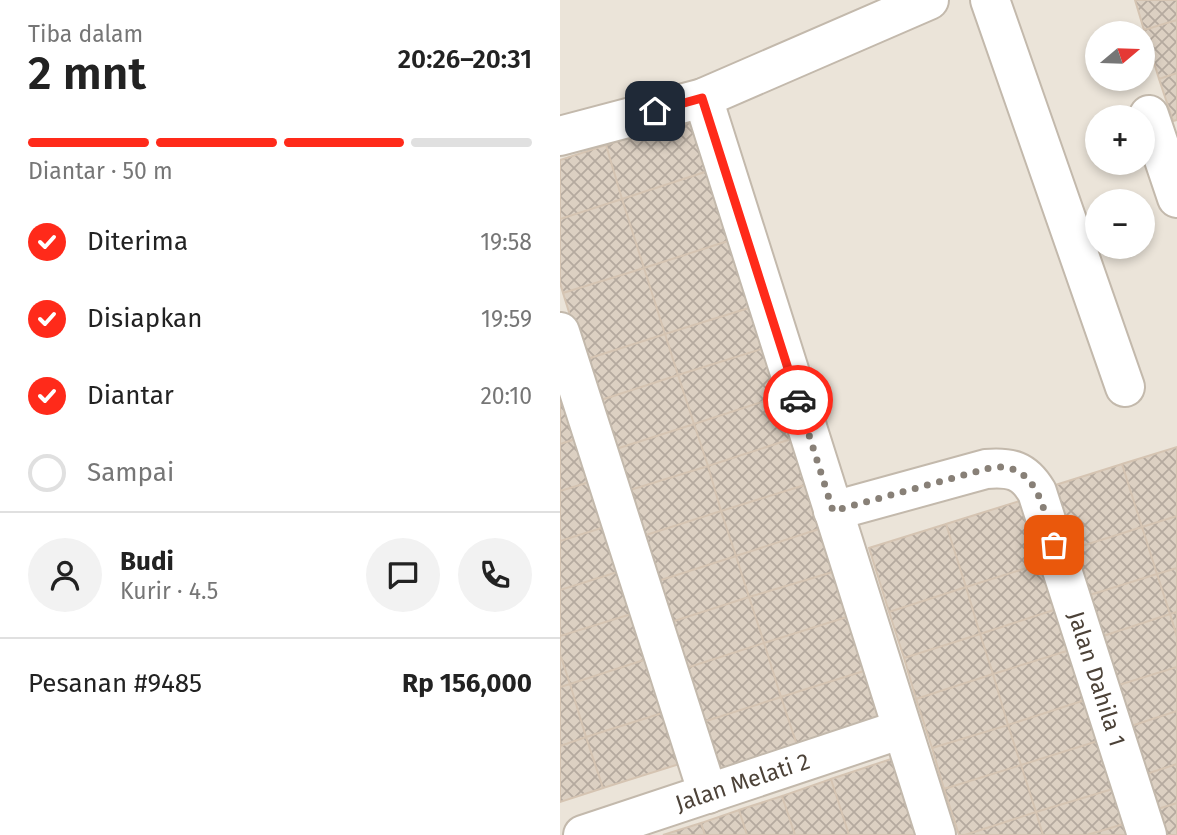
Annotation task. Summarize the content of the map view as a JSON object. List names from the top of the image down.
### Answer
{
  "streets": {
    "street": ["Jalan Dahila 1", "Jalan Melati 2"]
  },
  "north": "right",
  "page": {
    "heading": ["2 mnt", "Tiba dalam", "20:26–20:31"],
    "panel": [
      "Budi",
      "Kurir · 4.5",
      "Pesanan #9485",
      "Rp 156,000"
    ],
    "map_buttons": ["+", "−"],
    "bar": "Diantar · 50 m",
    "list": [
      ["Diterima", "19:58"],
      ["Disiapkan", "19:59"],
      ["Diantar", "20:10"],
      "Sampai"
    ]
  }
}
